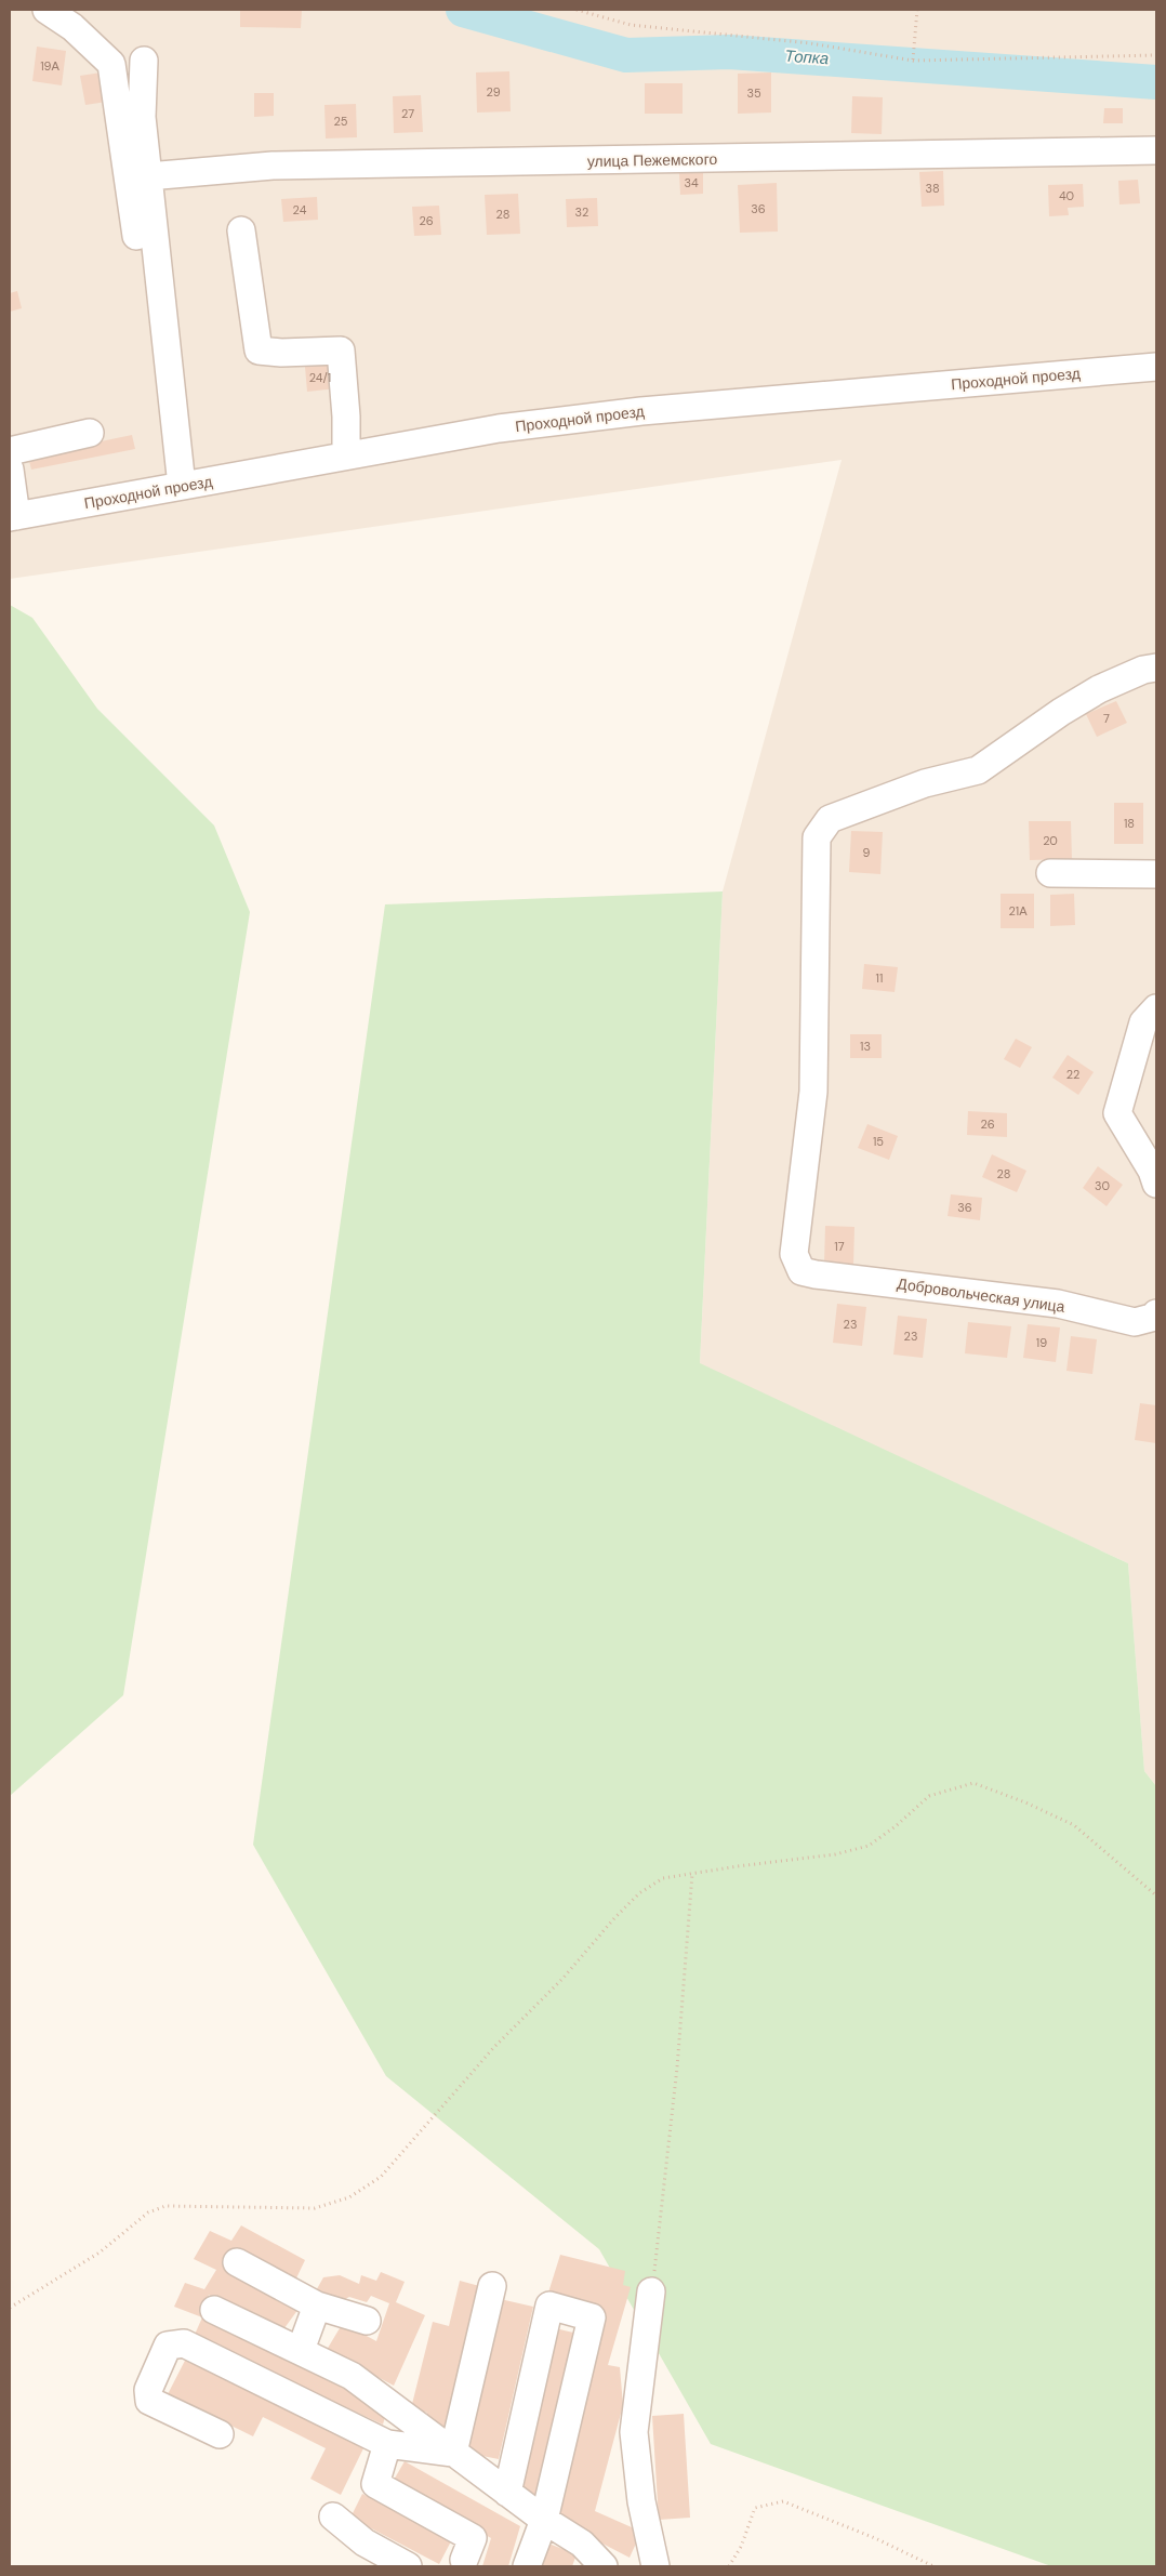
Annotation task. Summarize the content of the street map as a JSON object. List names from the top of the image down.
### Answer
{
  "streets": {
    "street": ["улица Пежемского", "Проходной проезд", "Добровольческая улица"]
  },
  "water": ["Топка"],
  "house_numbers": [
    "19А",
    "29",
    "35",
    "27",
    "25",
    "34",
    "38",
    "40",
    "36",
    "24",
    "32",
    "28",
    "26",
    "24/1",
    "7",
    "18",
    "20",
    "9",
    "21А",
    "11",
    "13",
    "22",
    "26",
    "15",
    "28",
    "30",
    "36",
    "17",
    "23",
    "23",
    "19"
  ]
}
